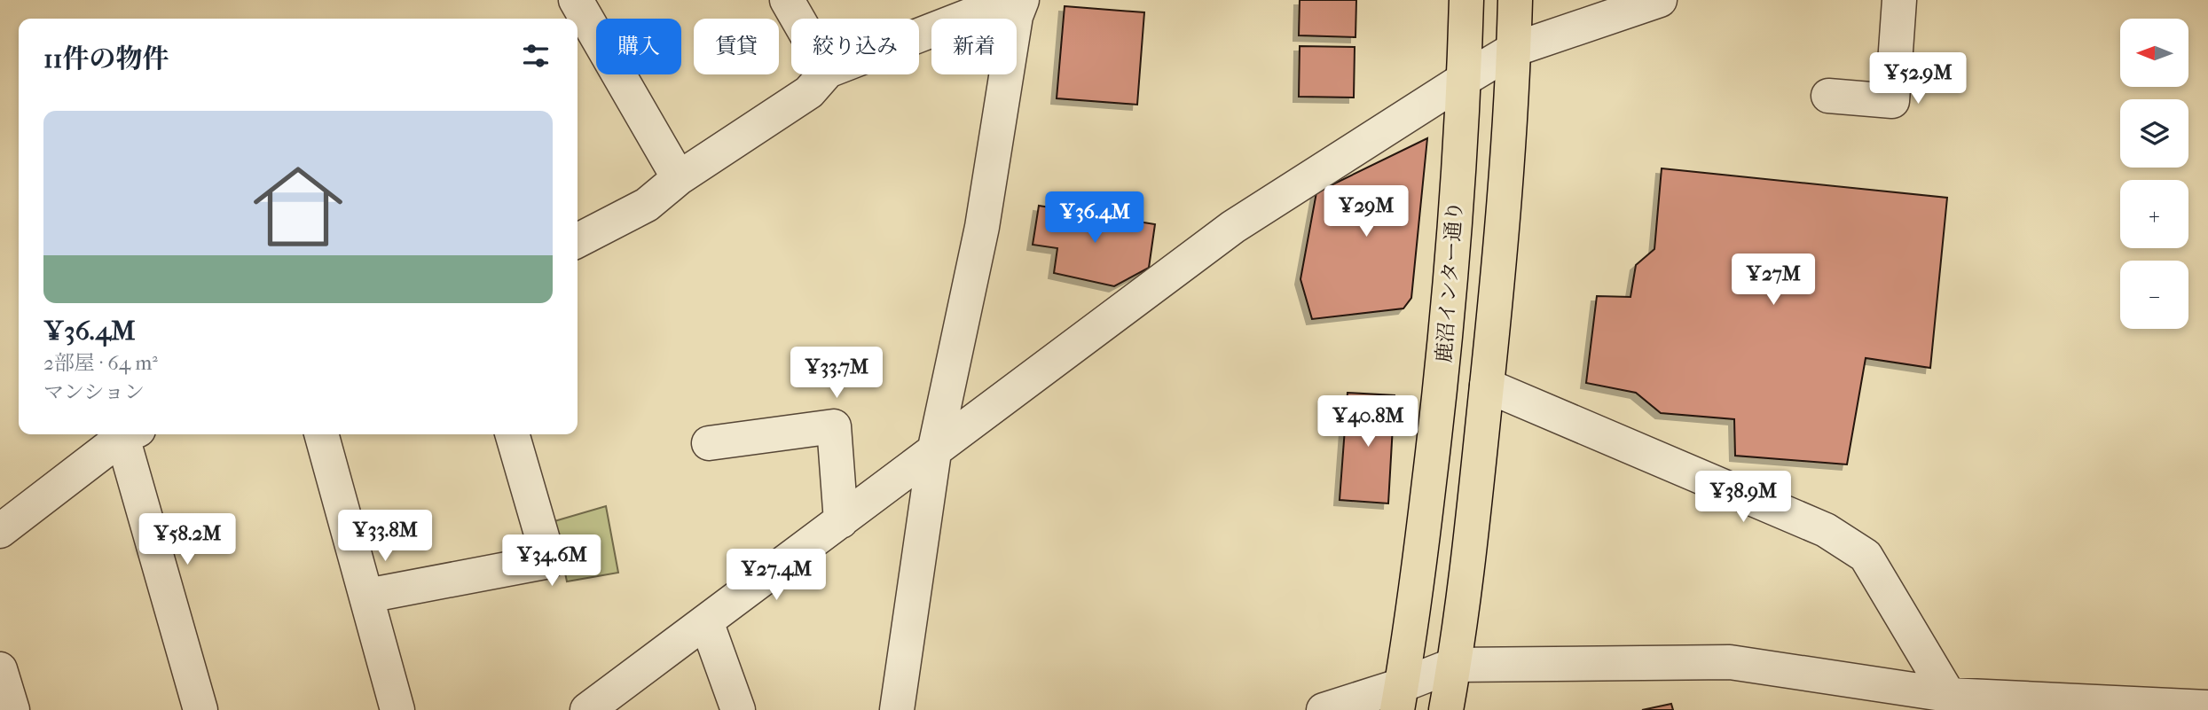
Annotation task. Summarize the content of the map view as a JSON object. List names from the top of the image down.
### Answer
{
  "streets": {
    "main road": ["鹿沼インター通り"]
  },
  "north": "left",
  "page": {
    "map_buttons": ["+", "−"],
    "chip": [
      "購入",
      "賃貸",
      "絞り込み",
      "新着"
    ],
    "heading": "11件の物件",
    "price": [
      "¥52.9M",
      "¥29M",
      "¥36.4M",
      "¥27M",
      "¥33.7M",
      "¥40.8M",
      "¥38.9M",
      "¥33.8M",
      "¥58.2M",
      "¥34.6M",
      "¥27.4M"
    ],
    "list": [
      {
        "name": "¥36.4M",
        "note": "2部屋 · 64 m² · マンション"
      }
    ]
  }
}
